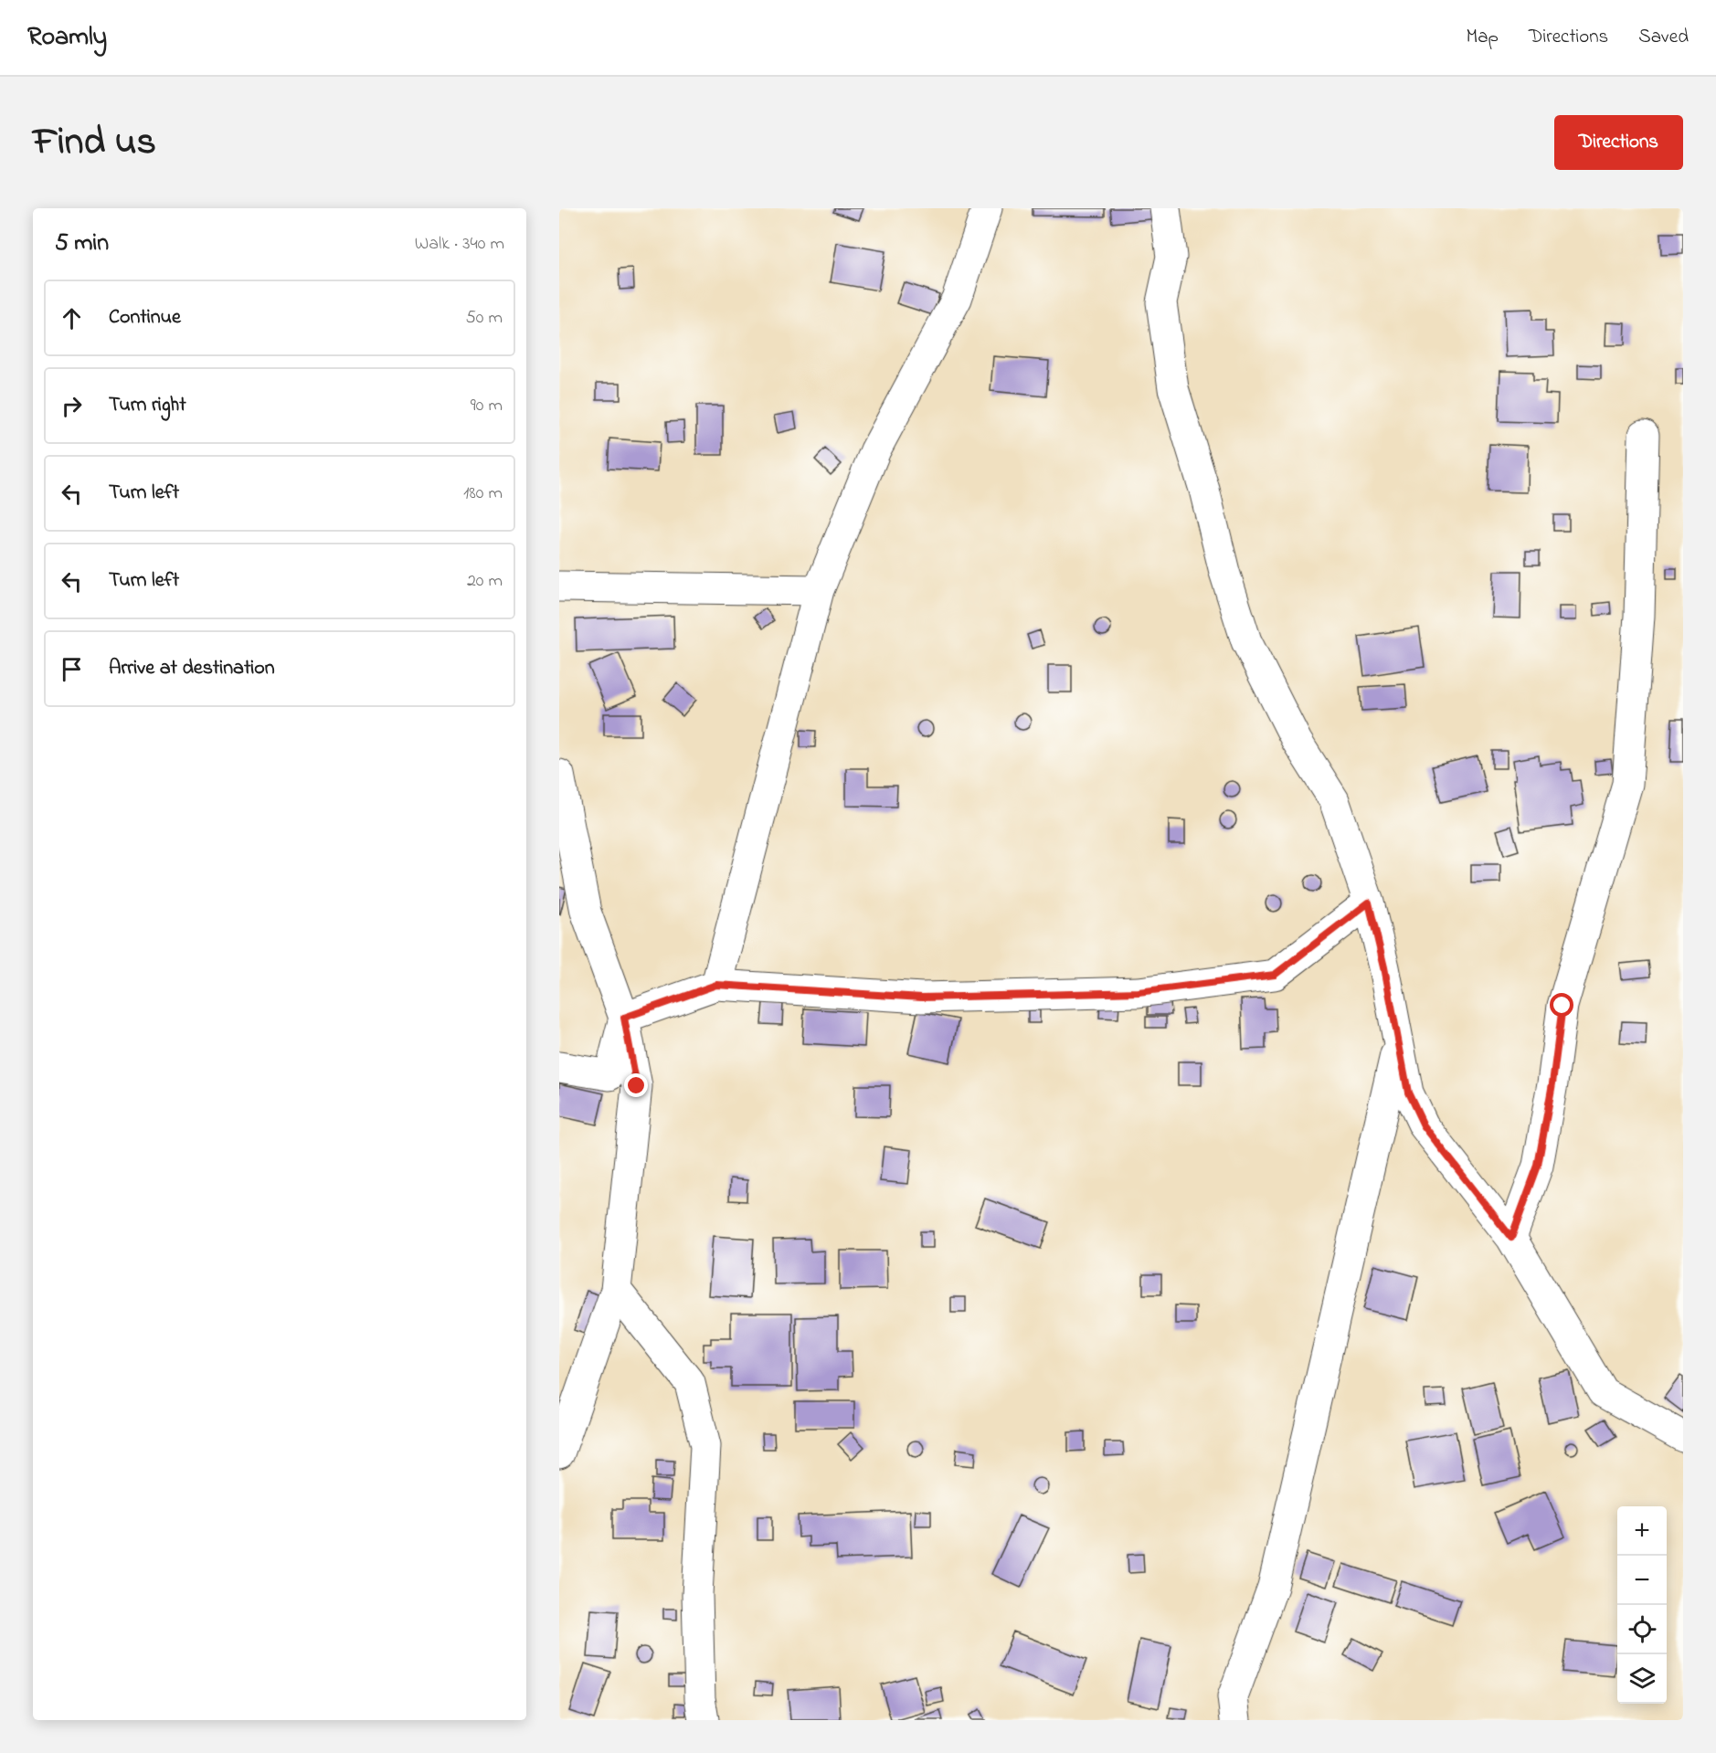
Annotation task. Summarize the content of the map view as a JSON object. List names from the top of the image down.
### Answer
{
  "page": {
    "header": "Roamly",
    "nav": ["Map", "Directions", "Saved"],
    "title": "Find us",
    "buttons": "Directions",
    "heading": ["5 min", "Walk · 340 m"],
    "list": [
      ["Continue", "50 m"],
      ["Turn right", "90 m"],
      ["Turn left", "180 m"],
      ["Turn left", "20 m"],
      "Arrive at destination"
    ],
    "map_buttons": ["+", "−"]
  }
}
